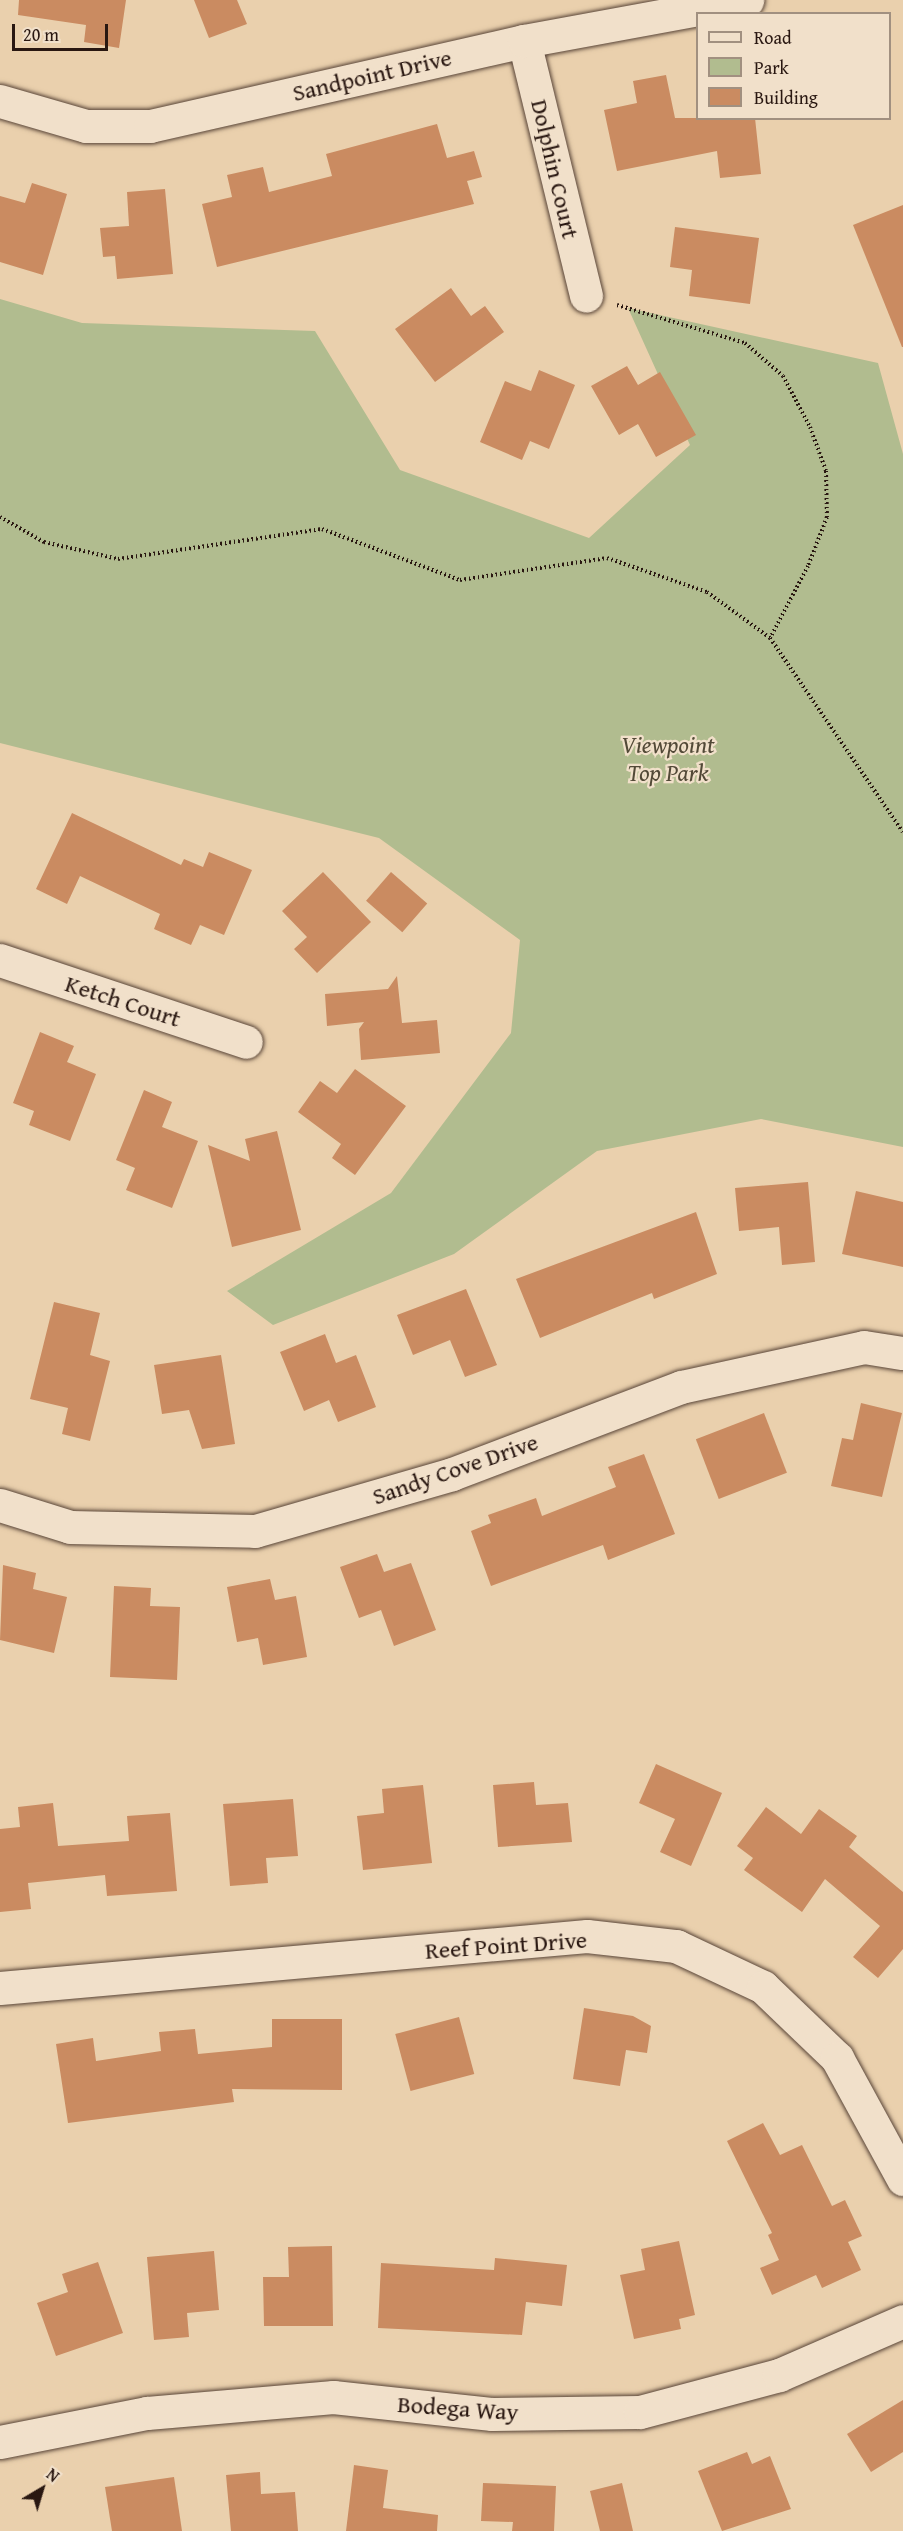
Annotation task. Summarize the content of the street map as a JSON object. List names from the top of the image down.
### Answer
{
  "streets": {
    "street": [
      "Sandpoint Drive",
      "Dolphin Court",
      "Ketch Court",
      "Sandy Cove Drive",
      "Reef Point Drive",
      "Bodega Way"
    ]
  },
  "crossings": [
    ["Sandpoint Drive", "Dolphin Court"]
  ],
  "parks": ["Viewpoint Top Park"],
  "legend": ["Road", "Park", "Building"],
  "scale_bar": "20 m",
  "north": "top right"
}
